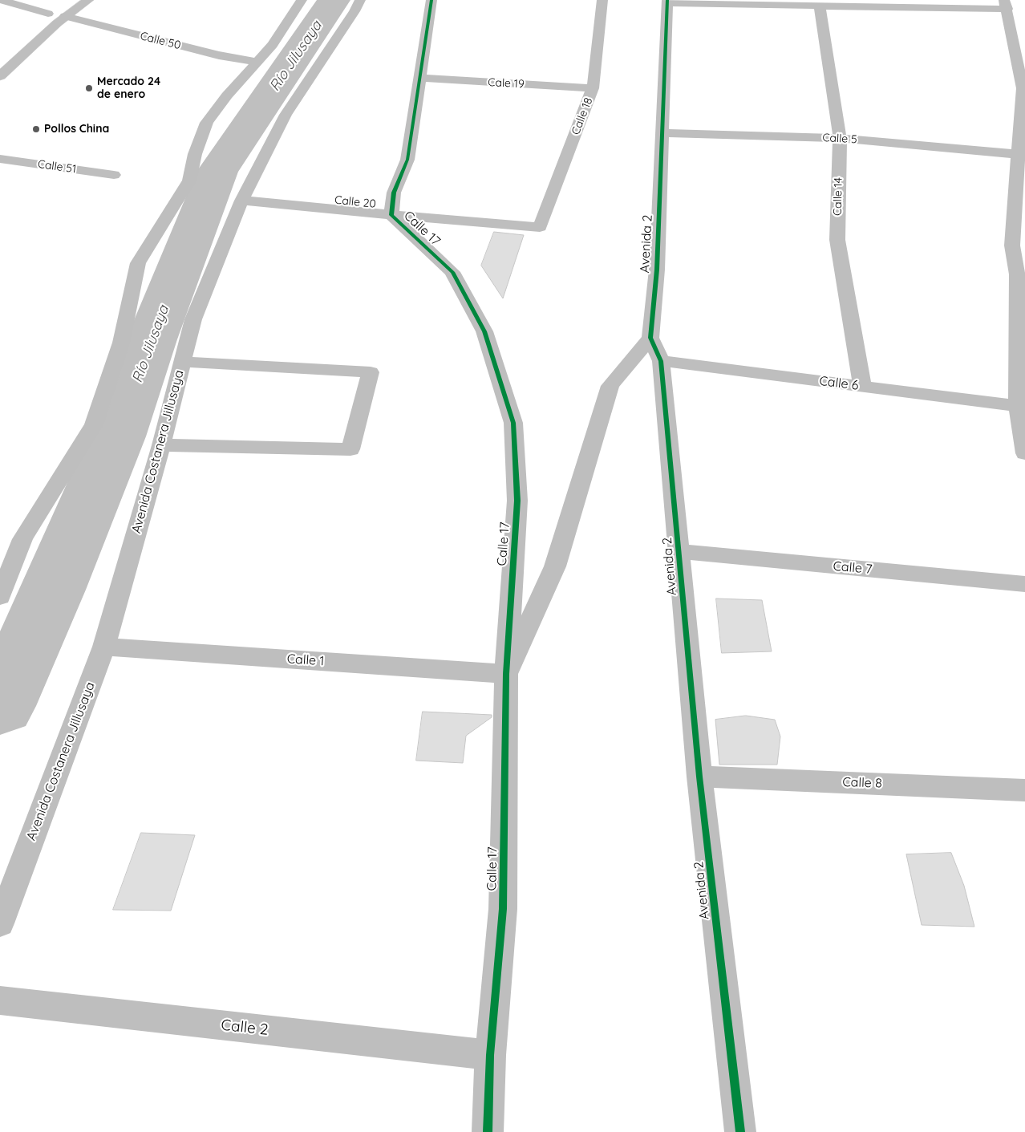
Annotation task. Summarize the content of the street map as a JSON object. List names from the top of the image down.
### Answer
{
  "streets": {
    "street": [
      "Calle 50",
      "Cale 19",
      "Calle 18",
      "Calle 5",
      "Calle 51",
      "Calle 14",
      "Calle 20",
      "Calle 17",
      "Avenida 2",
      "Calle 6",
      "Avenida Costanera Jillusaya",
      "Calle 7",
      "Calle 1",
      "Calle 8",
      "Calle 2"
    ]
  },
  "crossings": [
    ["Cale 19", "Calle 18"],
    ["Cale 19", "Calle 17"],
    ["Calle 18", "Calle 20"],
    ["Calle 5", "Calle 14"],
    ["Calle 5", "Avenida 2"],
    ["Calle 14", "Calle 6"],
    ["Calle 20", "Calle 17"],
    ["Calle 20", "Avenida Costanera Jillusaya"],
    ["Calle 17", "Calle 1"],
    ["Calle 17", "Calle 2"],
    ["Avenida 2", "Calle 6"],
    ["Avenida 2", "Calle 7"],
    ["Avenida 2", "Calle 8"],
    ["Avenida Costanera Jillusaya", "Calle 1"]
  ],
  "water": ["Río Jilusaya"],
  "places": ["Mercado 24 de enero", "Pollos China"]
}
